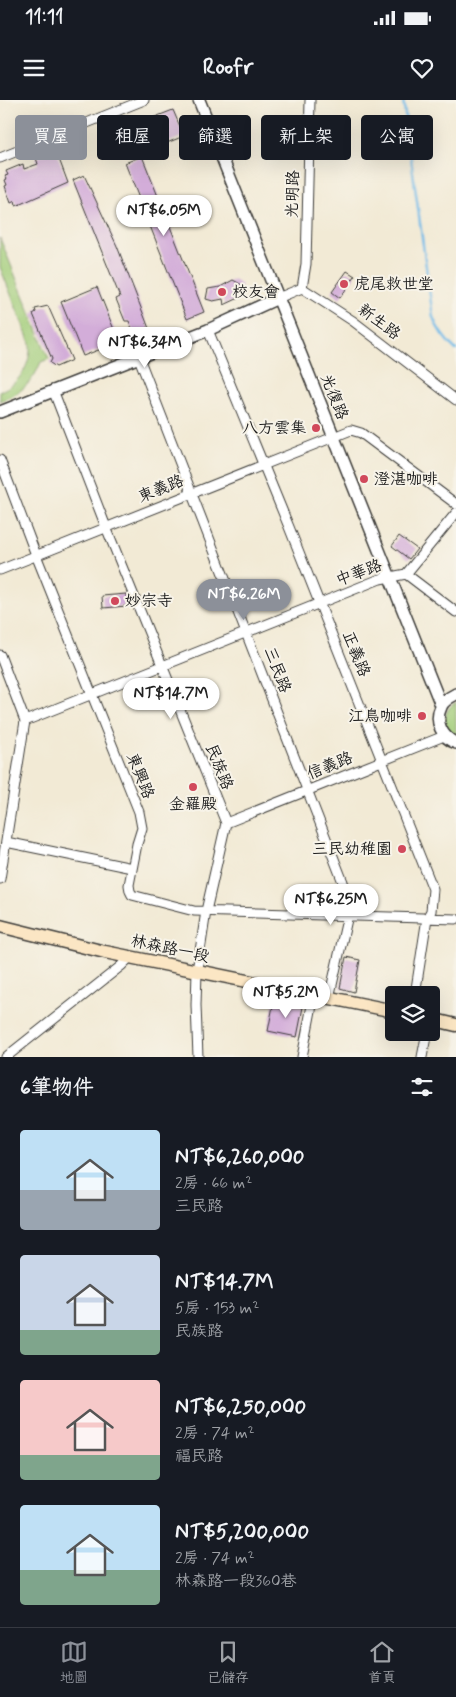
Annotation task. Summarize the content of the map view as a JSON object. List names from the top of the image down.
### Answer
{
  "streets": {
    "main road": ["林森路一段"],
    "street": [
      "光明路",
      "新生路",
      "光復路",
      "東義路",
      "中華路",
      "正義路",
      "三民路",
      "信義路",
      "民族路",
      "東興路"
    ]
  },
  "crossings": [
    ["光明路", "新生路"],
    ["光復路", "東義路"],
    ["光復路", "中華路"],
    ["光復路", "信義路"],
    ["東義路", "正義路"],
    ["東義路", "三民路"],
    ["東義路", "民族路"],
    ["東義路", "東興路"],
    ["中華路", "正義路"],
    ["中華路", "三民路"],
    ["中華路", "民族路"],
    ["中華路", "東興路"],
    ["正義路", "信義路"],
    ["三民路", "信義路"],
    ["三民路", "林森路一段"],
    ["信義路", "民族路"]
  ],
  "places": [
    "虎尾救世堂",
    "校友會",
    "八方雲集",
    "澄湛咖啡",
    "妙宗寺",
    "江鳥咖啡",
    "金羅殿",
    "三民幼稚園"
  ],
  "page": {
    "status": "11:11",
    "header": "Roofr",
    "chip": [
      "買屋",
      "租屋",
      "篩選",
      "新上架",
      "公寓"
    ],
    "price": [
      "NT$6.05M",
      "NT$6.34M",
      "NT$6.26M",
      "NT$14.7M",
      "NT$6.25M",
      "NT$5.2M"
    ],
    "heading": "6筆物件",
    "list": [
      {
        "name": "NT$6,260,000",
        "note": "2房 · 66 m² · 三民路"
      },
      {
        "name": "NT$14.7M",
        "note": "5房 · 153 m² · 民族路"
      },
      {
        "name": "NT$6,250,000",
        "note": "2房 · 74 m² · 福民路"
      },
      {
        "name": "NT$5,200,000",
        "note": "2房 · 74 m² · 林森路一段360巷"
      }
    ],
    "tabs": ["地圖", "已儲存", "首頁"]
  }
}
